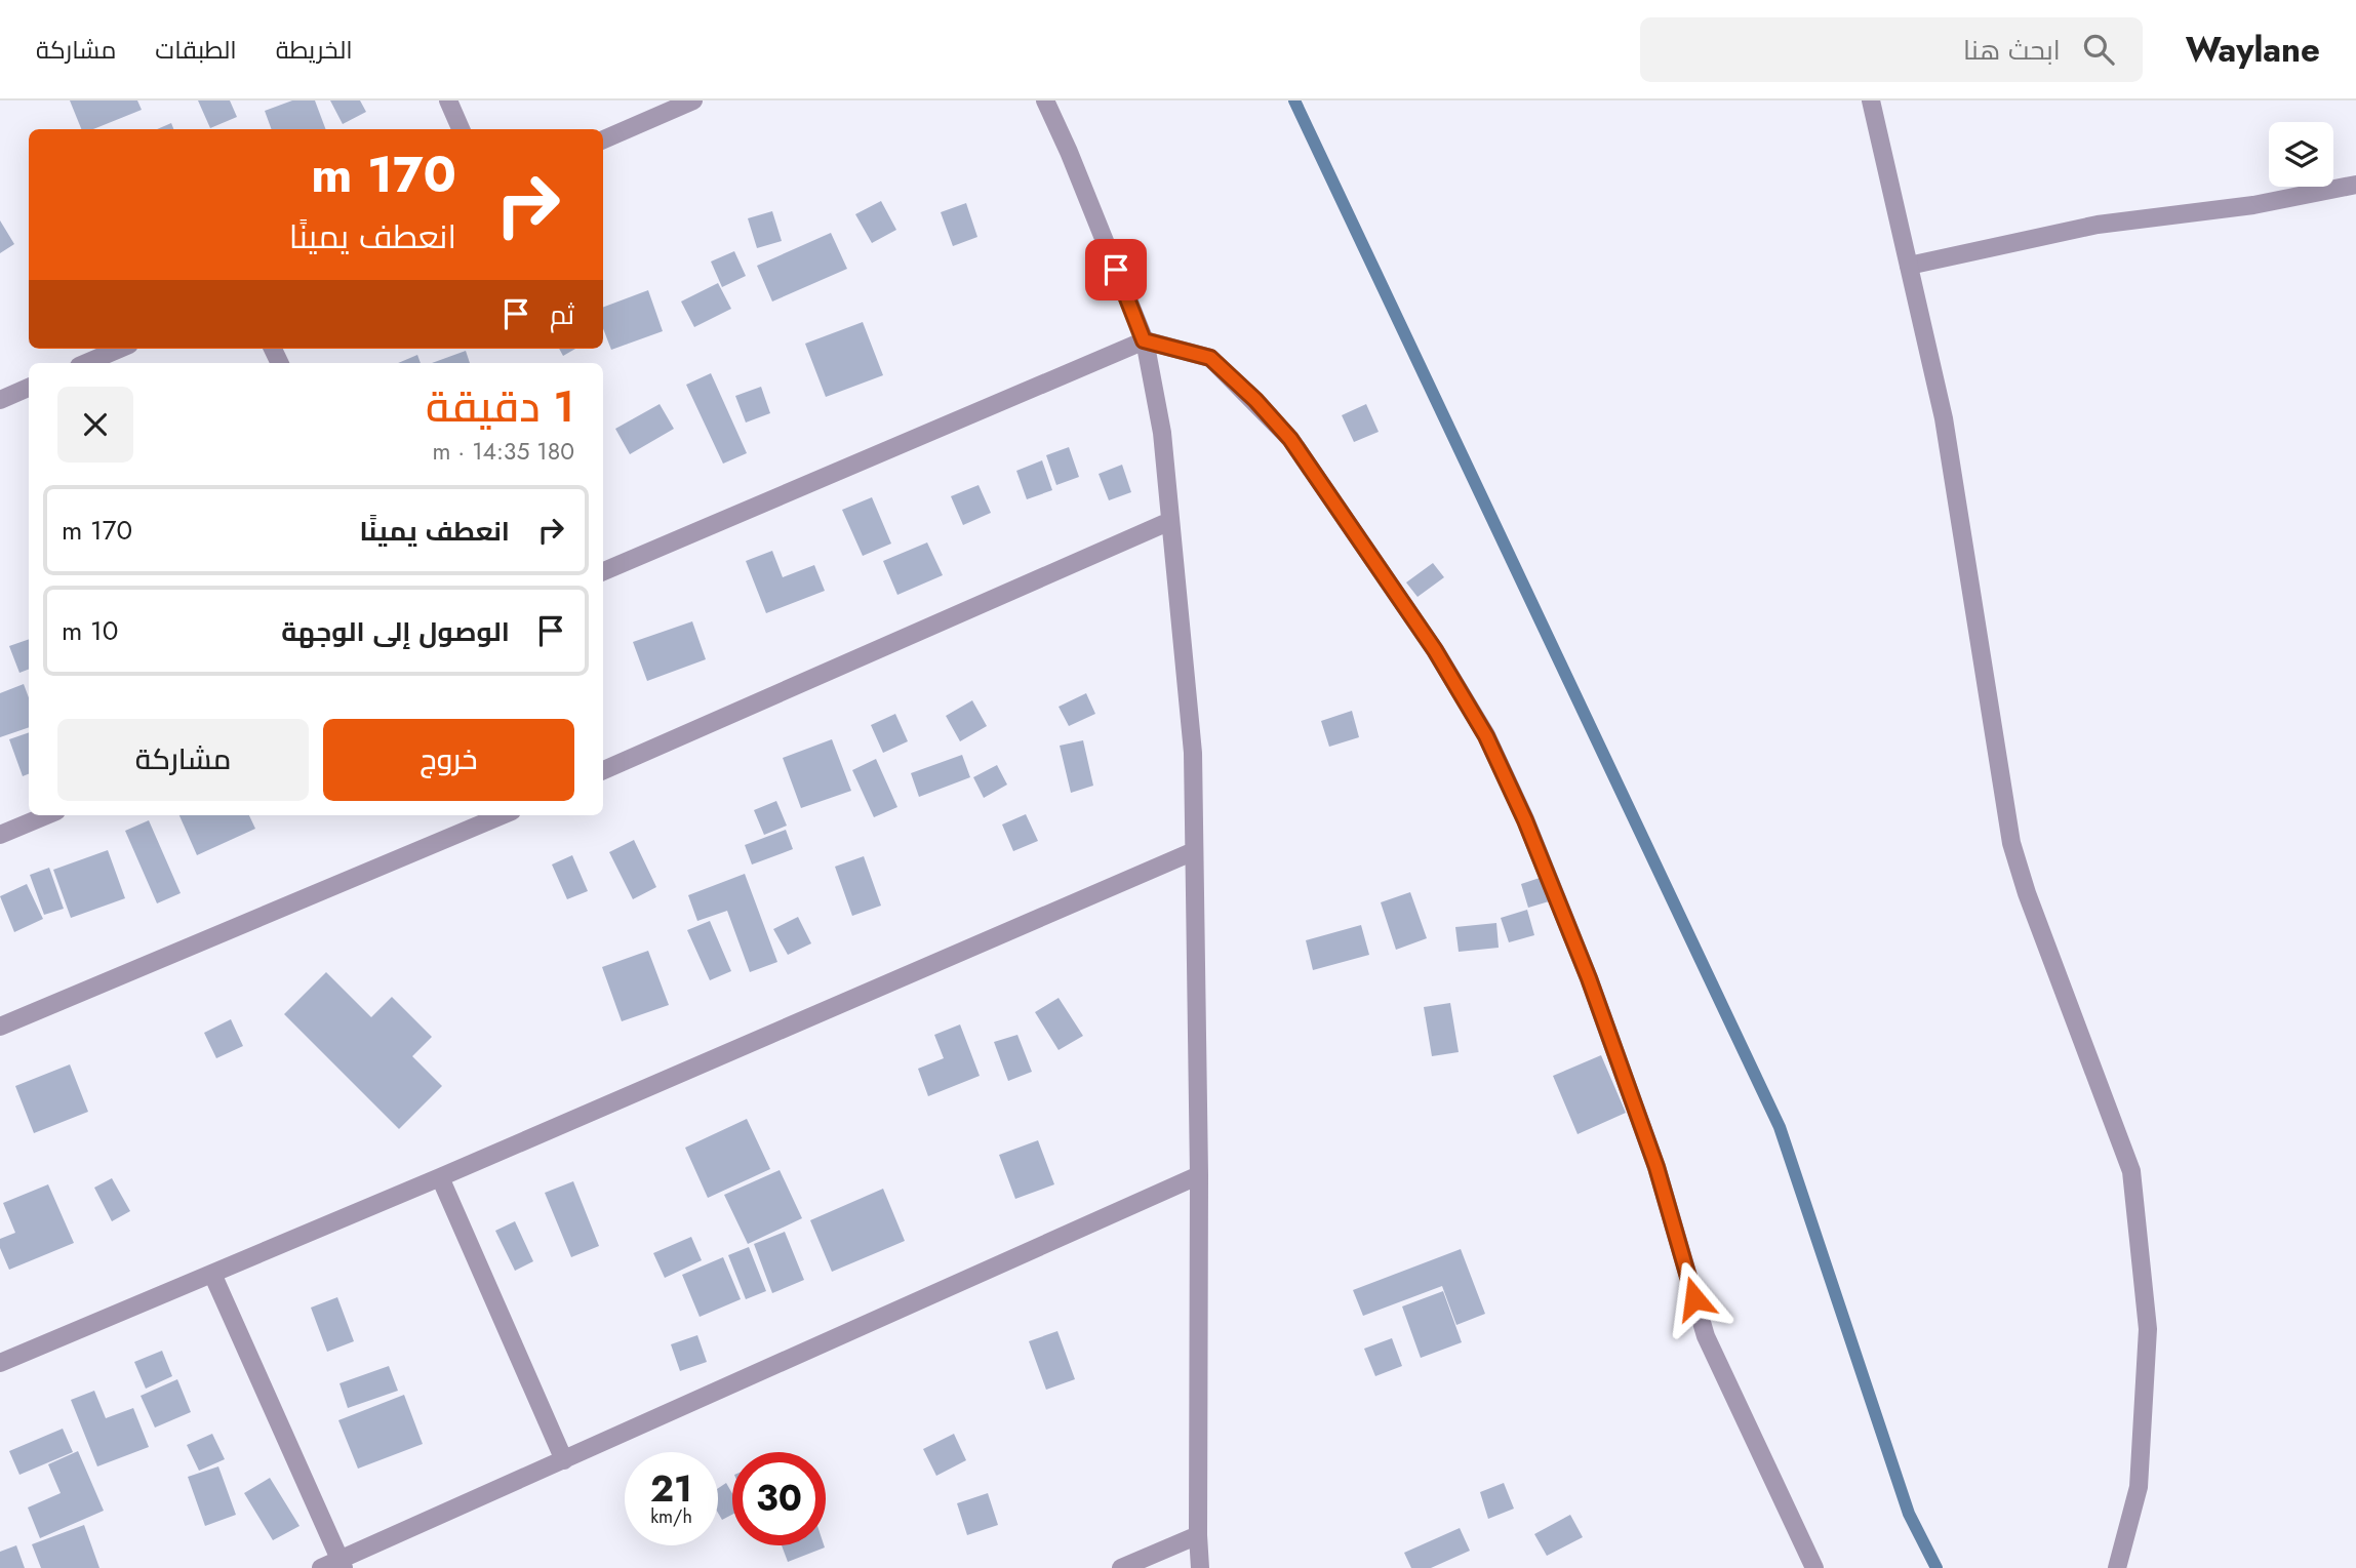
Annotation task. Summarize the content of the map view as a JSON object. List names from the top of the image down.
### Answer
{
  "page": {
    "header": "Waylane",
    "search": "ابحث هنا",
    "nav": ["الخريطة", "الطبقات", "مشاركة"],
    "turn": ["170 m", "انعطف يمينًا"],
    "then": "ثم",
    "heading": ["1 دقيقة", "180 m · 14:35"],
    "list": [
      {
        "name": "انعطف يمينًا",
        "value": "170 m"
      },
      {
        "name": "الوصول إلى الوجهة",
        "value": "10 m"
      }
    ],
    "buttons": ["خروج", "مشاركة"],
    "speed": "21 km/h",
    "limit": "30"
  }
}
